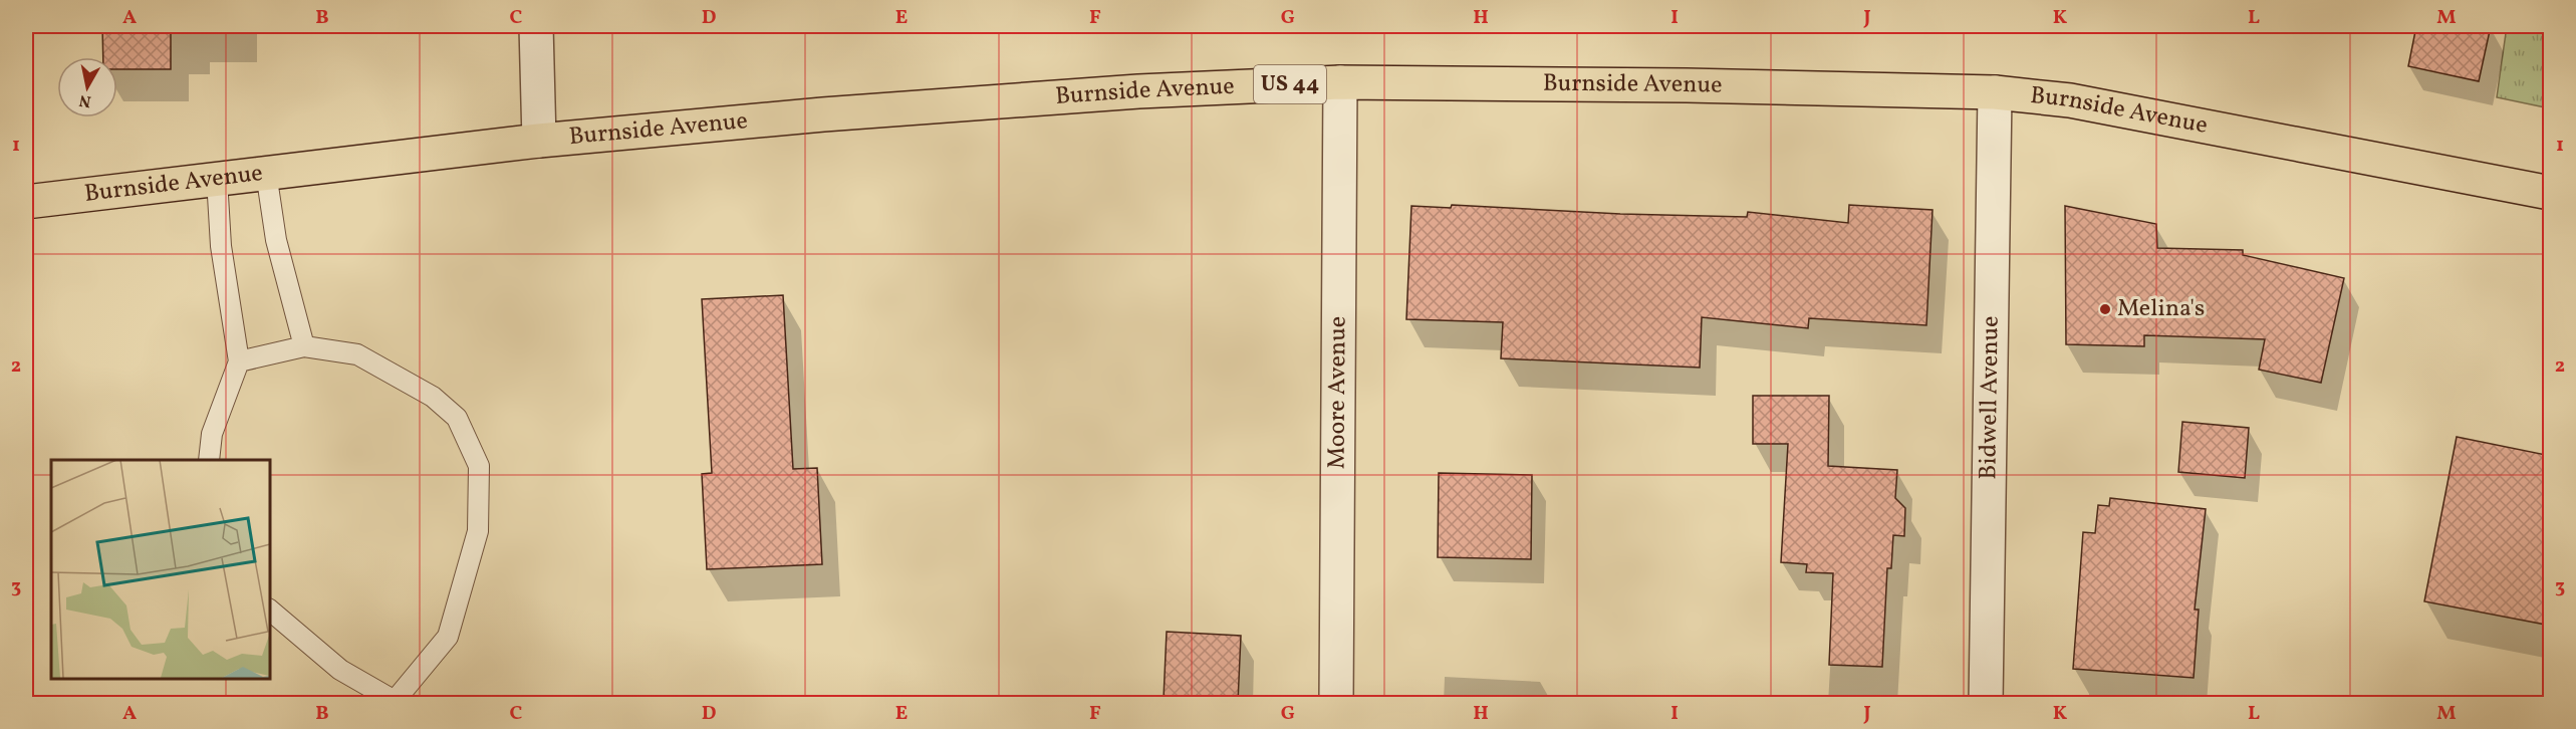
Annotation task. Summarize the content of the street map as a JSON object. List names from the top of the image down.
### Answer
{
  "streets": {
    "main road": ["US 44", "Burnside Avenue"],
    "street": ["Moore Avenue", "Bidwell Avenue"]
  },
  "crossings": [
    ["Burnside Avenue", "Moore Avenue"],
    ["Burnside Avenue", "Bidwell Avenue"]
  ],
  "places": ["Melina's"],
  "north": "bottom",
  "grid": {
    "columns": [
      "A",
      "B",
      "C",
      "D",
      "E",
      "F",
      "G",
      "H",
      "I",
      "J",
      "K",
      "L",
      "M"
    ],
    "rows": ["1", "2", "3"]
  }
}
